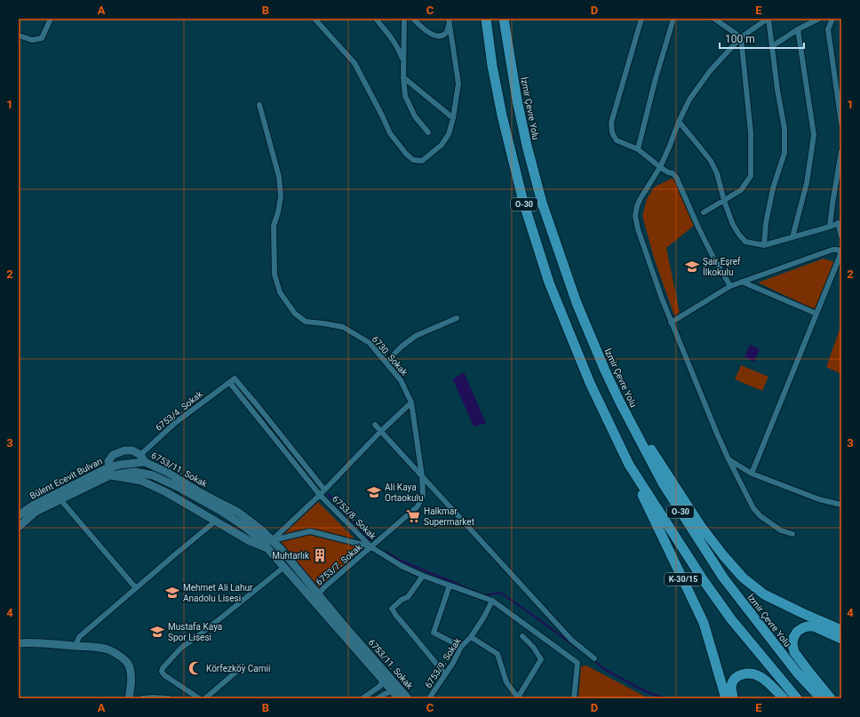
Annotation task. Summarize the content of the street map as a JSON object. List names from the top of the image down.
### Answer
{
  "streets": {
    "highway": ["İzmir Çevre Yolu", "O-30", "K-30/15"],
    "street": [
      "6730. Sokak",
      "6753/4. Sokak",
      "6753/11. Sokak",
      "Bülent Ecevit Bulvarı",
      "6753/8. Sokak",
      "6753/7. Sokak",
      "6753/9. Sokak"
    ]
  },
  "crossings": [
    ["O-30", "K-30/15"],
    ["6730. Sokak", "6753/8. Sokak"],
    ["6730. Sokak", "6753/7. Sokak"],
    ["6753/4. Sokak", "6753/11. Sokak"],
    ["6753/4. Sokak", "6753/8. Sokak"],
    ["6753/11. Sokak", "Bülent Ecevit Bulvarı"],
    ["6753/11. Sokak", "6753/7. Sokak"],
    ["6753/8. Sokak", "6753/7. Sokak"],
    ["6753/8. Sokak", "6753/9. Sokak"]
  ],
  "places": {
    "school or university": [
      "Şair Eşref İlkokulu",
      "Ali Kaya Ortaokulu",
      "Mehmet Ali Lahur Anadolu Lisesi",
      "Mustafa Kaya Spor Lisesi"
    ],
    "supermarket": ["Halkmar Supermarket"],
    "building": ["Muhtarlık"],
    "mosque": ["Körfezköy Camii"]
  },
  "scale_bar": "100 m",
  "grid": {
    "columns": [
      "A",
      "B",
      "C",
      "D",
      "E"
    ],
    "rows": [
      "1",
      "2",
      "3",
      "4"
    ]
  }
}
